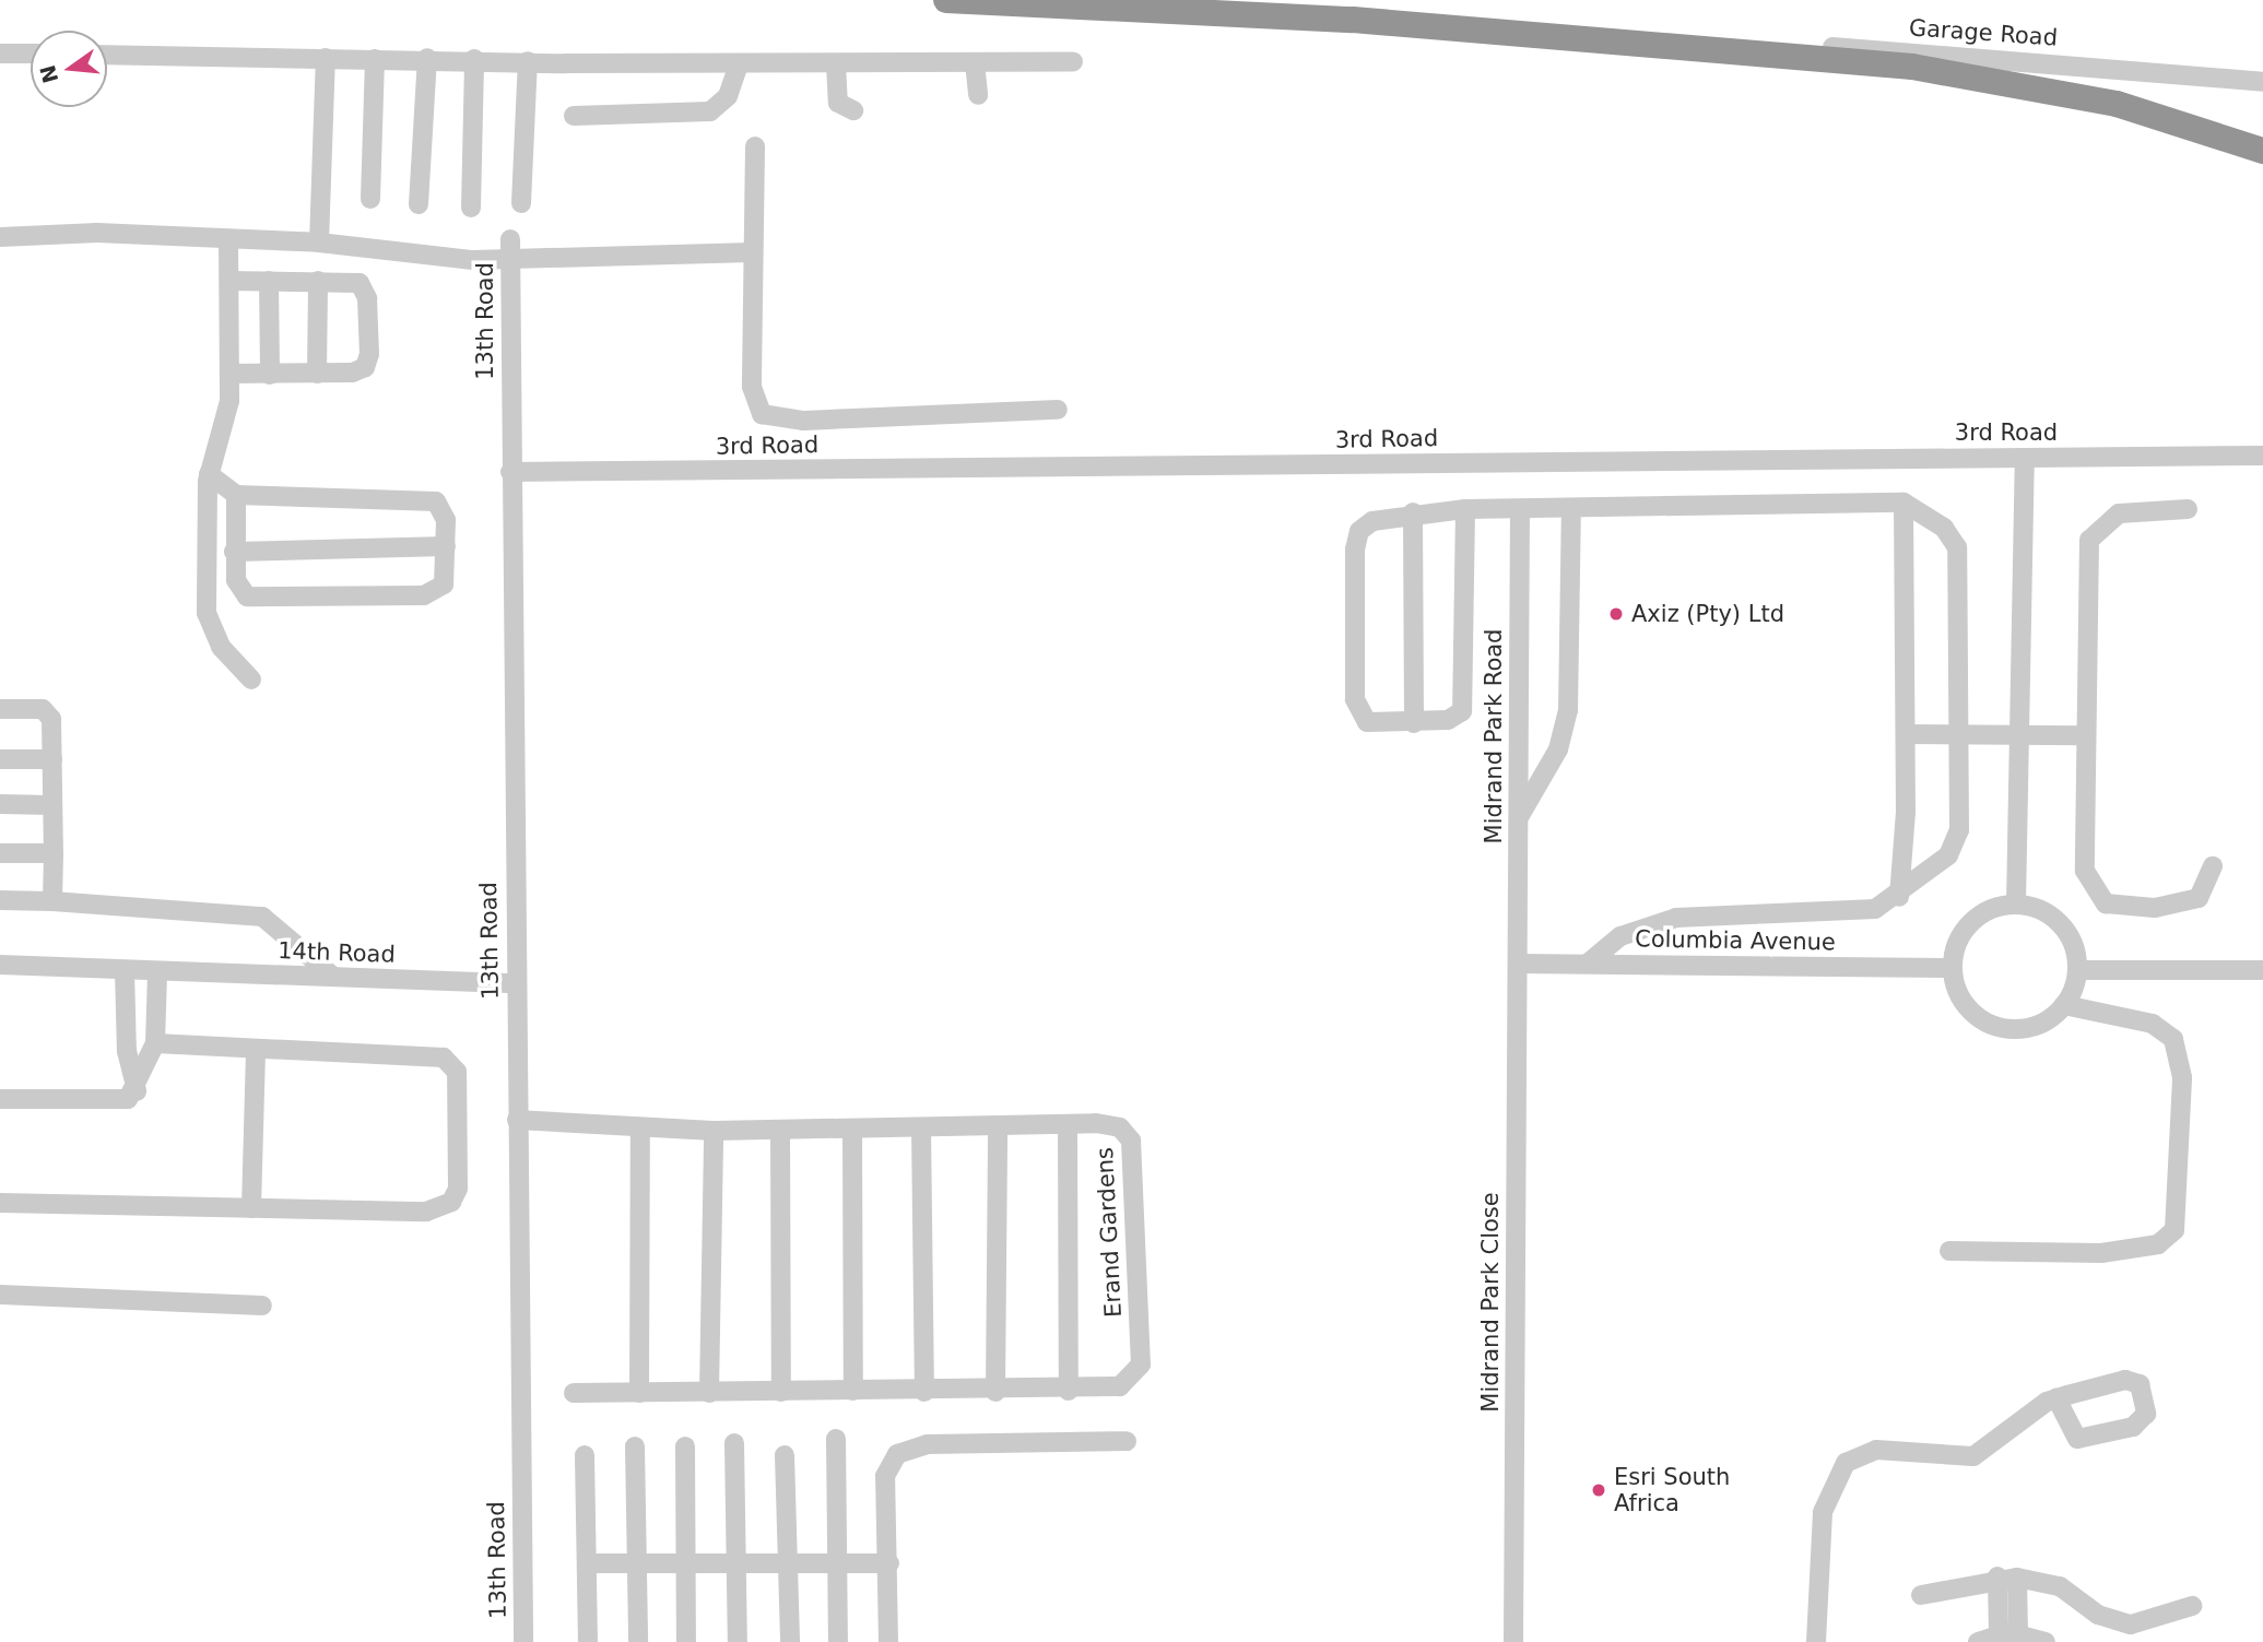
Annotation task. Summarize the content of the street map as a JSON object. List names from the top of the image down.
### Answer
{
  "streets": {
    "street": [
      "Garage Road",
      "13th Road",
      "3rd Road",
      "Midrand Park Road",
      "Columbia Avenue",
      "14th Road",
      "Erand Gardens",
      "Midrand Park Close"
    ]
  },
  "crossings": [
    ["13th Road", "3rd Road"],
    ["13th Road", "14th Road"],
    ["13th Road", "Erand Gardens"],
    ["Midrand Park Road", "Columbia Avenue"],
    ["Midrand Park Road", "Midrand Park Close"],
    ["Columbia Avenue", "Midrand Park Close"]
  ],
  "places": ["Axiz (Pty) Ltd", "Esri South Africa"],
  "north": "left"
}
